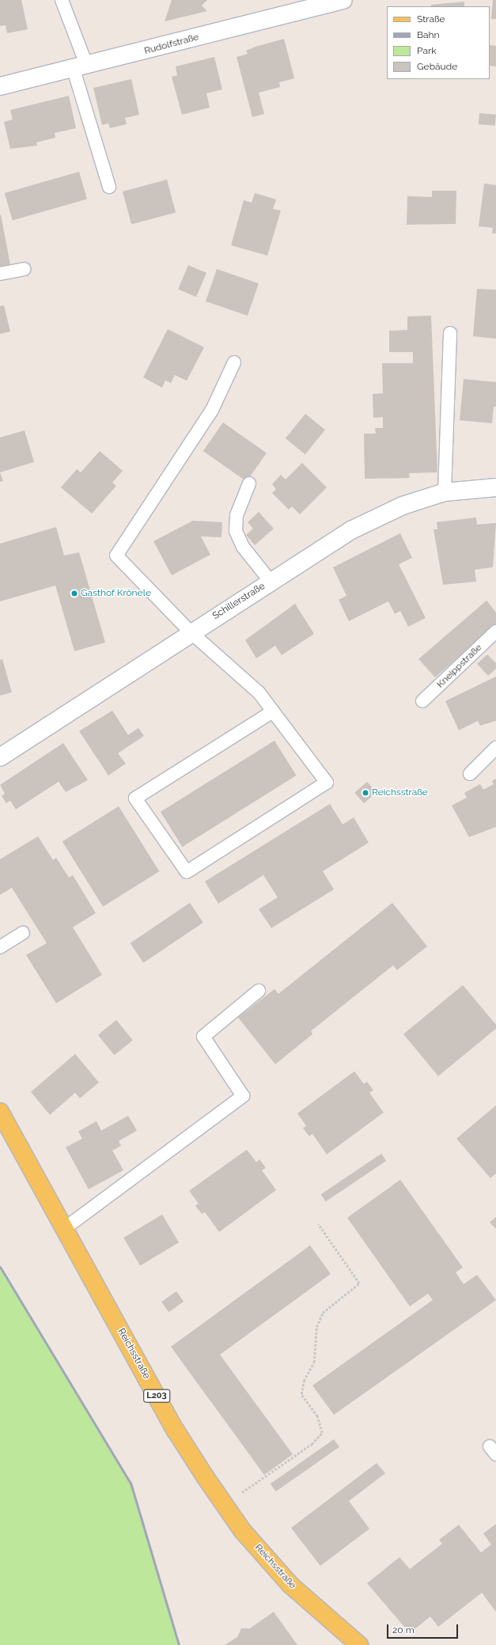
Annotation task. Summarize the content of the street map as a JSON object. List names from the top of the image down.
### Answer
{
  "streets": {
    "main road": ["Reichsstraße", "L203"],
    "street": ["Rudolfstraße", "Schillerstraße"],
    "lane": ["Kneippstraße"]
  },
  "places": ["Gasthof Krönele", "Reichsstraße"],
  "legend": [
    "Straße",
    "Bahn",
    "Park",
    "Gebäude"
  ],
  "scale_bar": "20 m"
}
